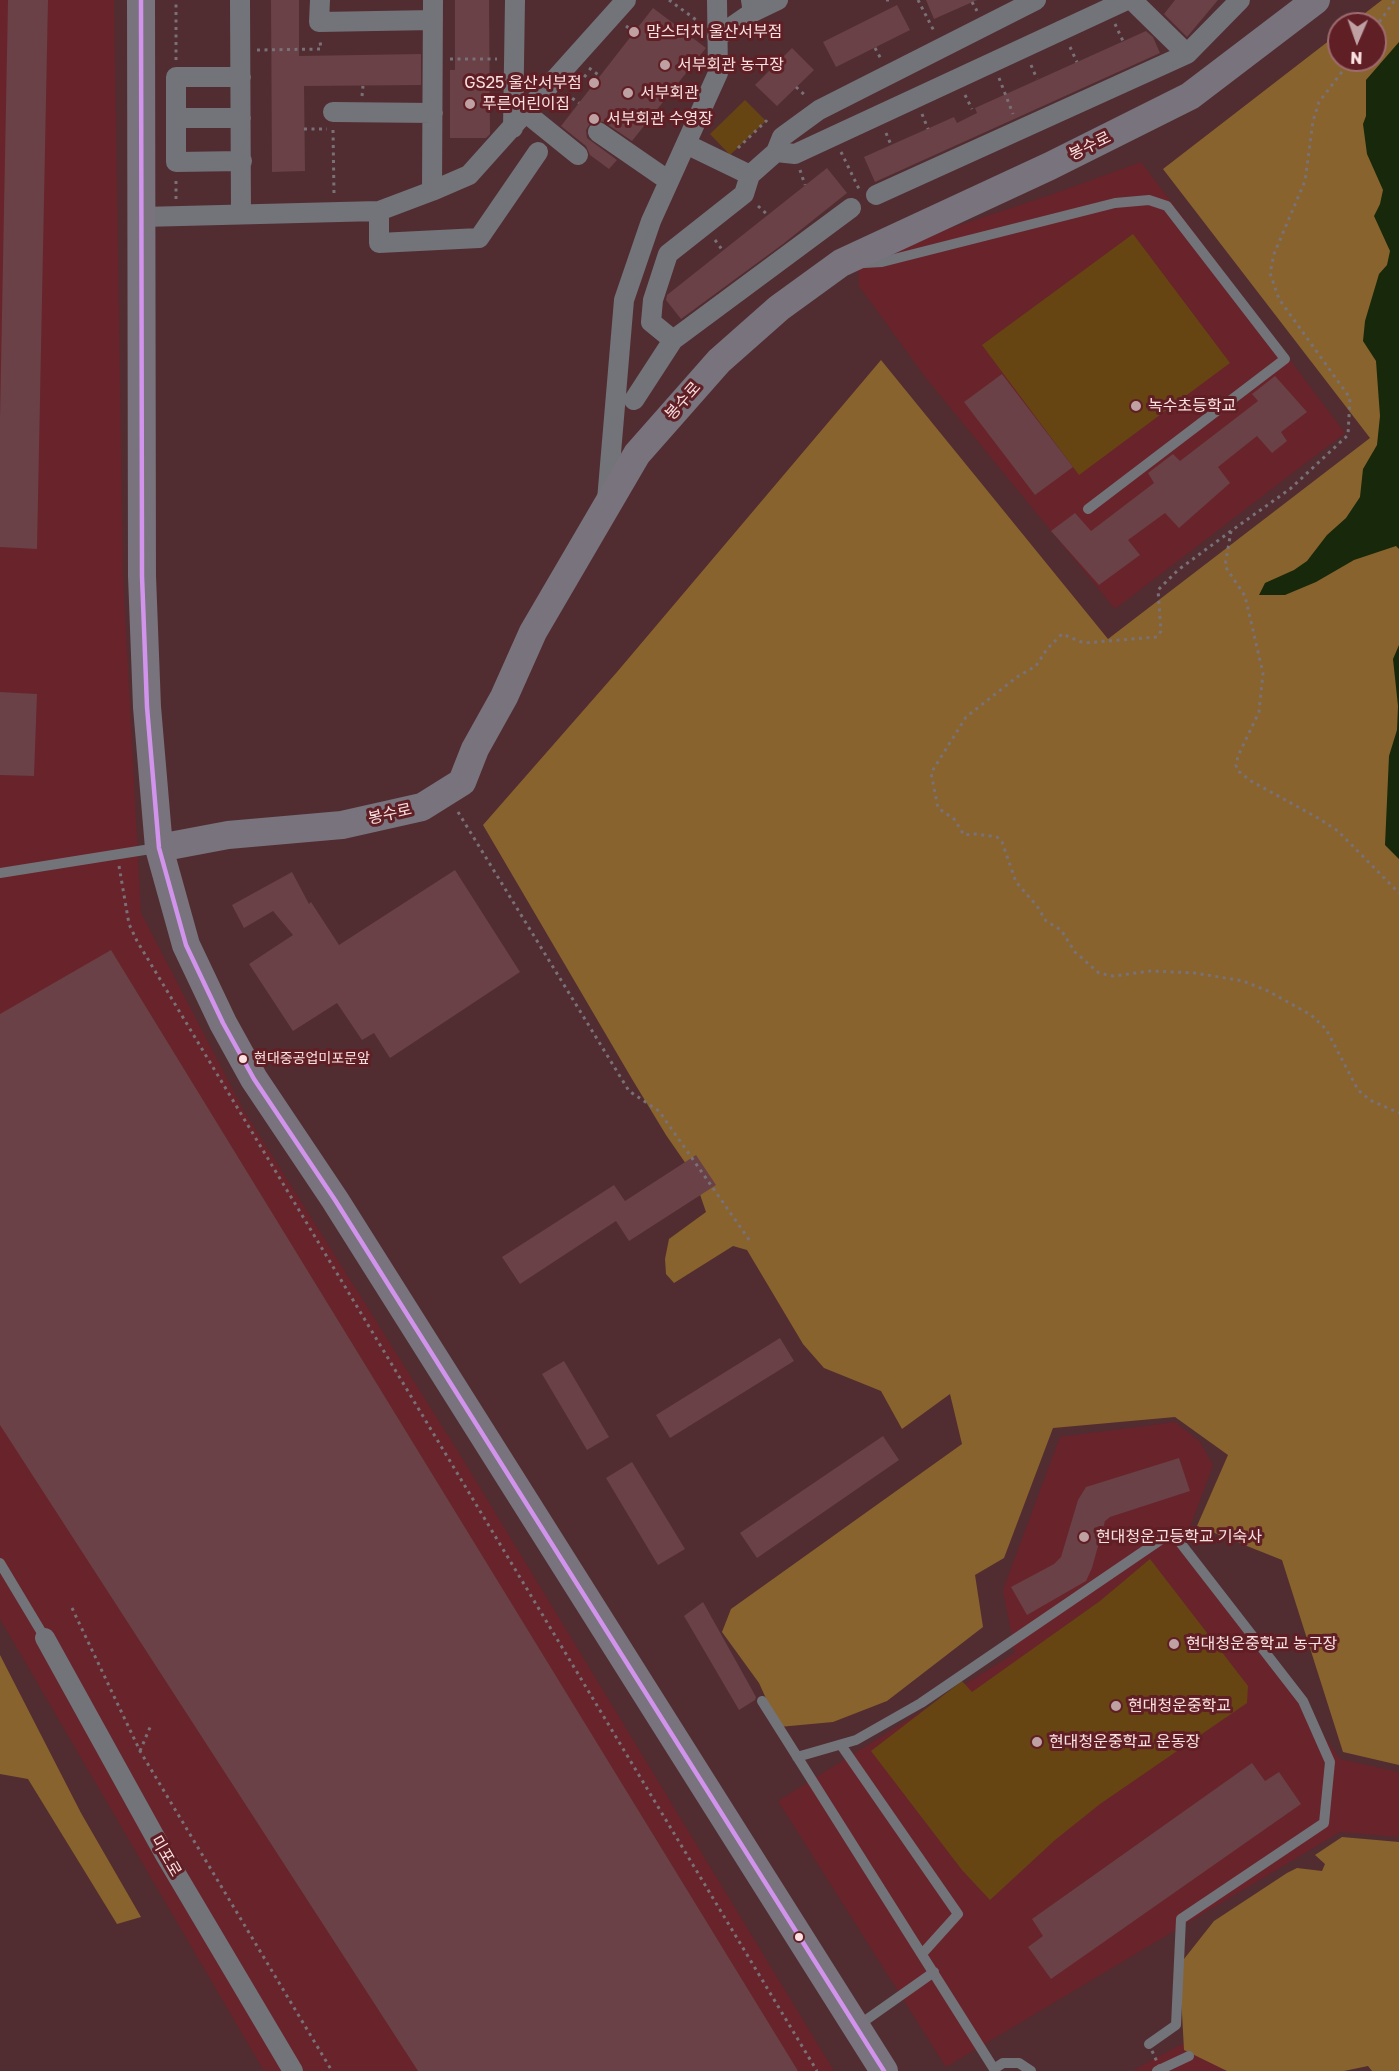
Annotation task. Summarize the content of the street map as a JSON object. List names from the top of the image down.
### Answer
{
  "streets": {
    "main road": ["봉수로"],
    "street": ["미포로"]
  },
  "places": [
    "맘스터치 울산서부점",
    "서부회관 농구장",
    "GS25 울산서부점",
    "서부회관",
    "푸른어린이집",
    "서부회관 수영장",
    "녹수초등학교",
    "현대중공업미포문앞",
    "현대청운고등학교 기숙사",
    "현대청운중학교 농구장",
    "현대청운중학교",
    "현대청운중학교 운동장"
  ],
  "north": "bottom"
}
